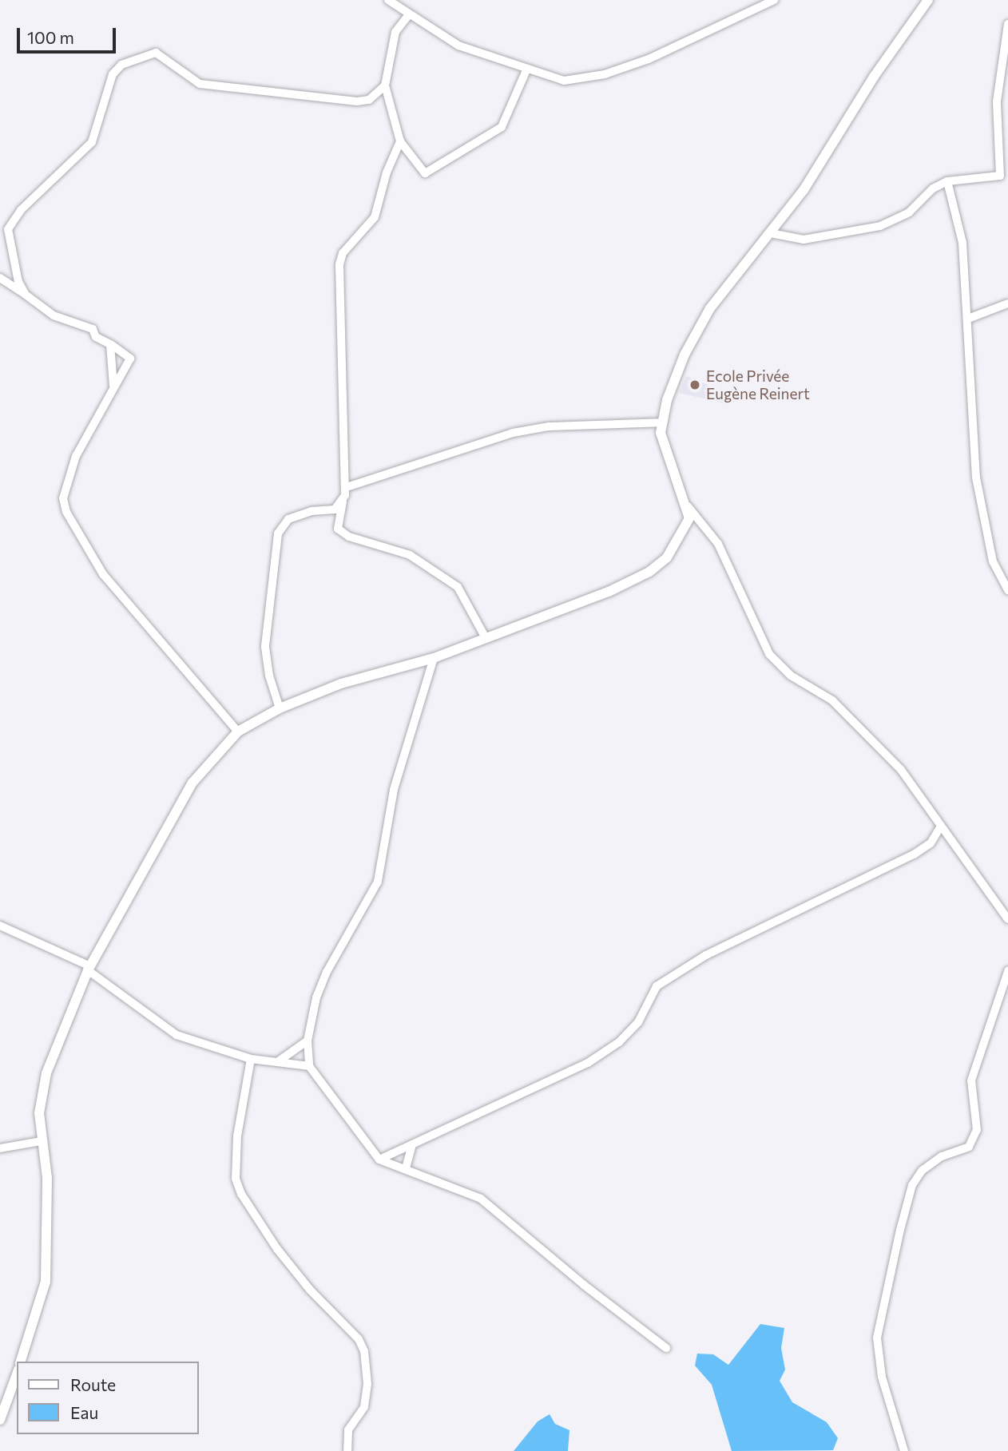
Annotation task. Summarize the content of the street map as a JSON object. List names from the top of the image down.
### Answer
{
  "places": ["Ecole Privée Eugène Reinert"],
  "legend": ["Route", "Eau"],
  "scale_bar": "100 m"
}
